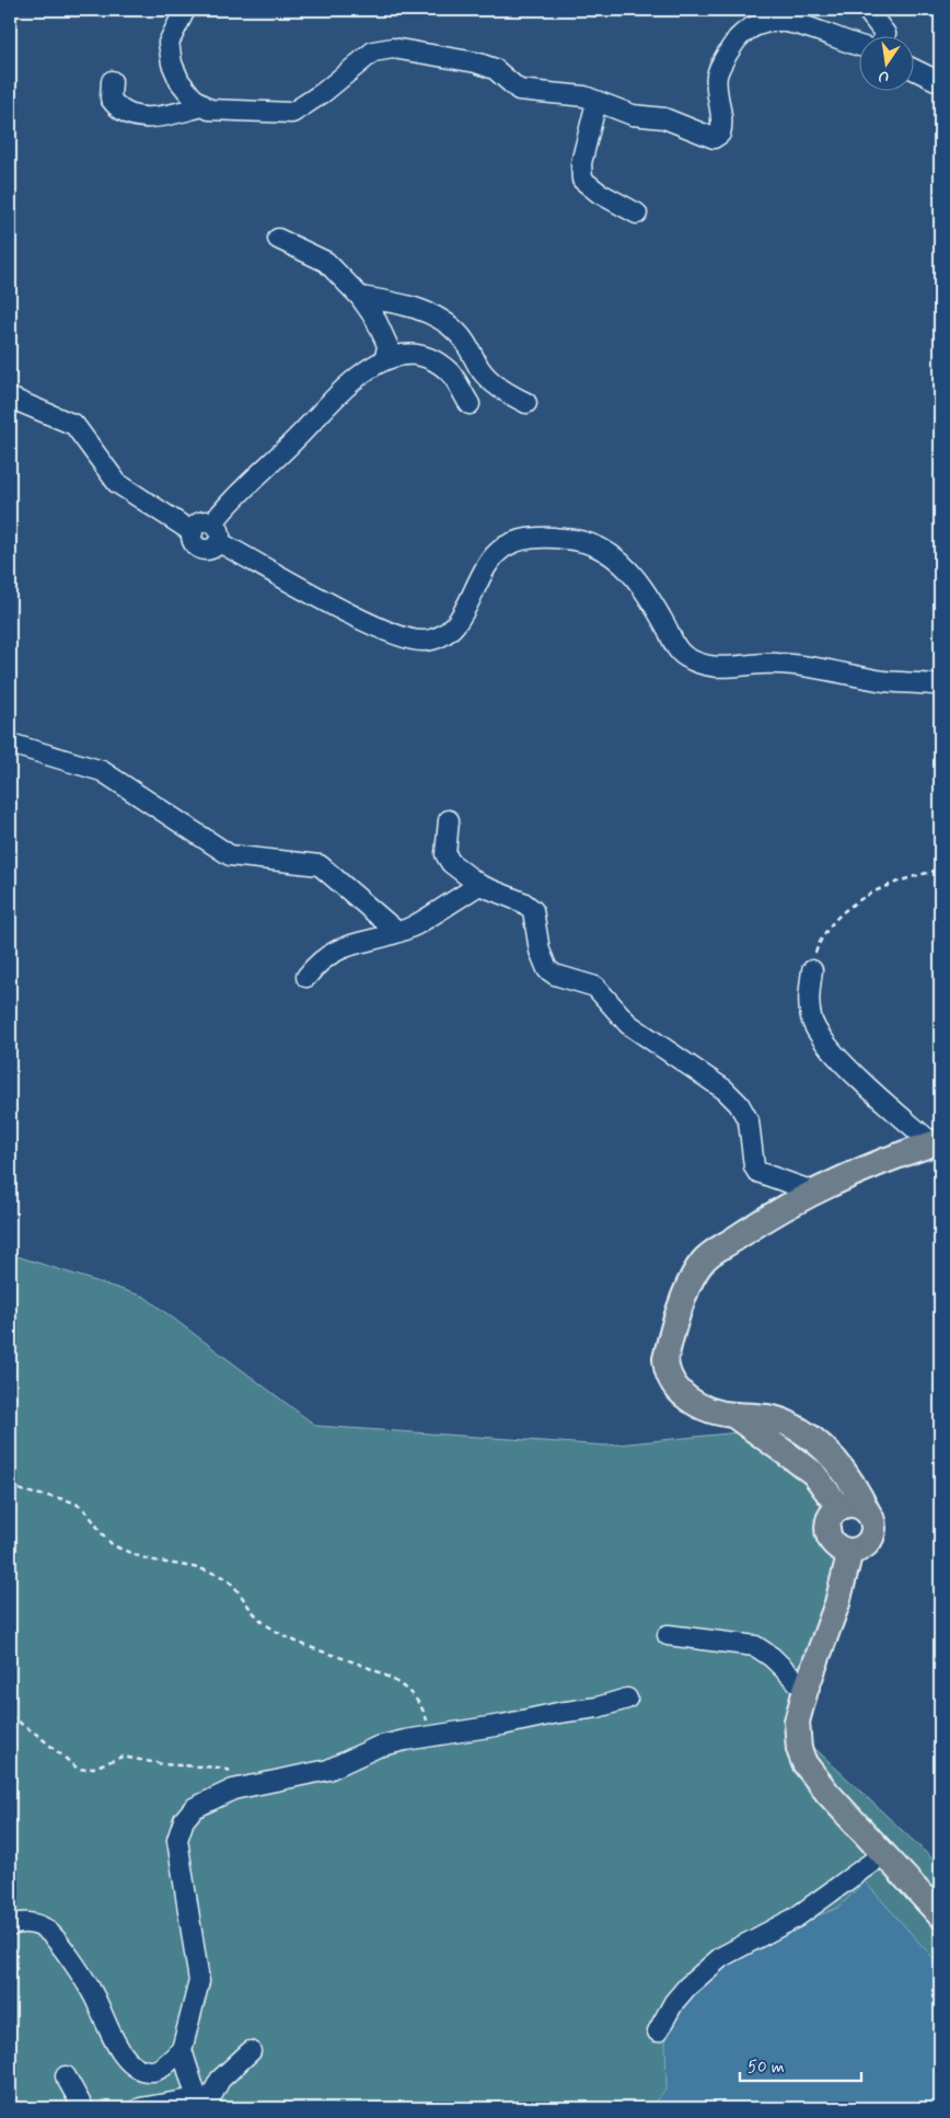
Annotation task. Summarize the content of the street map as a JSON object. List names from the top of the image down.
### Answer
{
  "scale_bar": "50 m",
  "north": "bottom"
}
